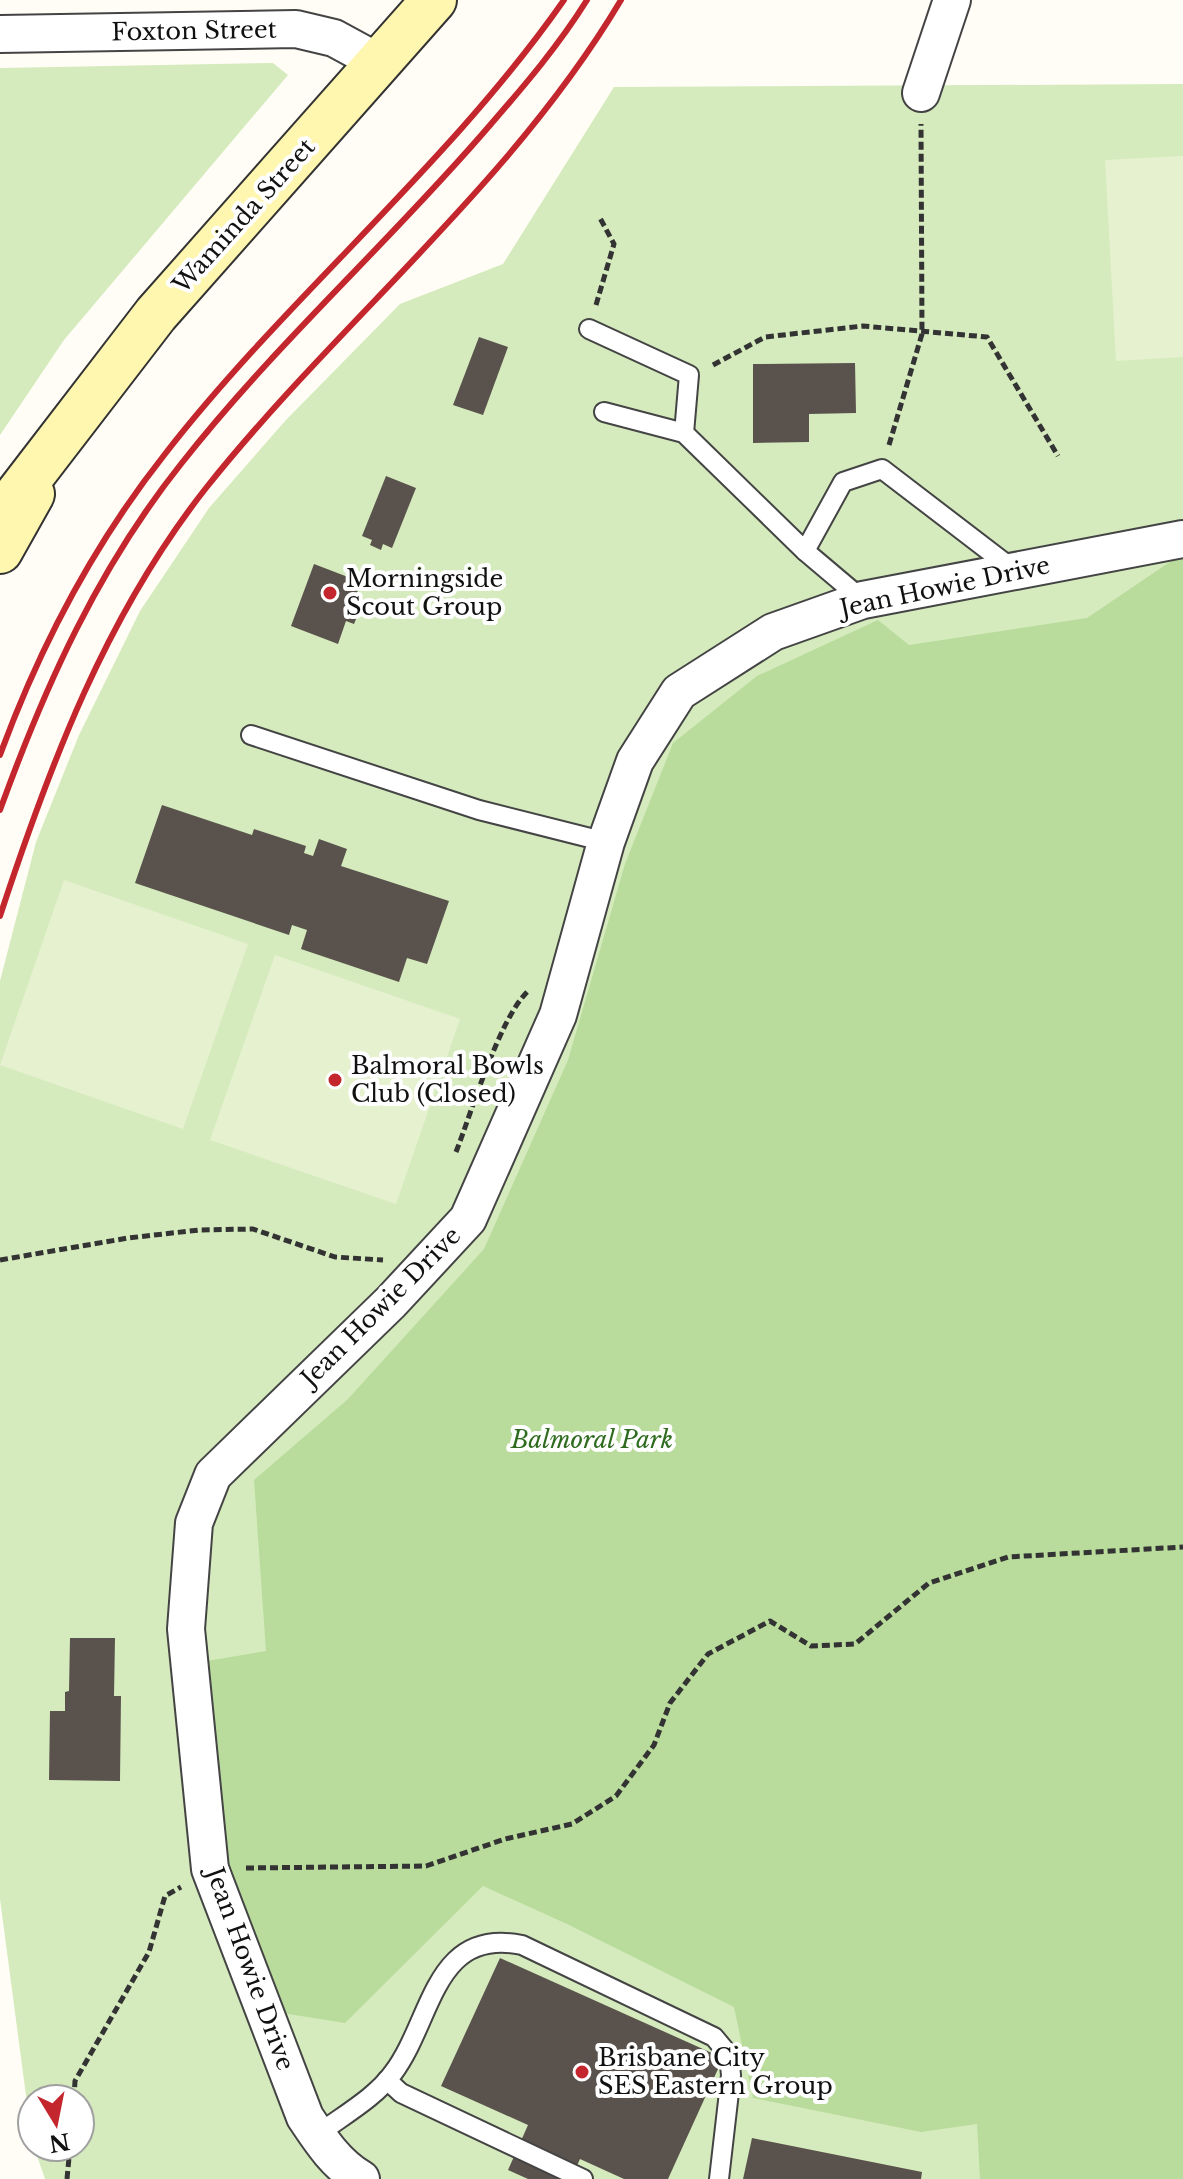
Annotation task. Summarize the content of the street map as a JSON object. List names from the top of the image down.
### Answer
{
  "streets": {
    "main road": ["Waminda Street"],
    "street": ["Foxton Street", "Jean Howie Drive"]
  },
  "crossings": [
    ["Foxton Street", "Waminda Street"]
  ],
  "parks": ["Balmoral Park"],
  "places": ["Morningside Scout Group", "Balmoral Bowls Club (Closed)", "Brisbane City SES Eastern Group"],
  "north": "bottom"
}
